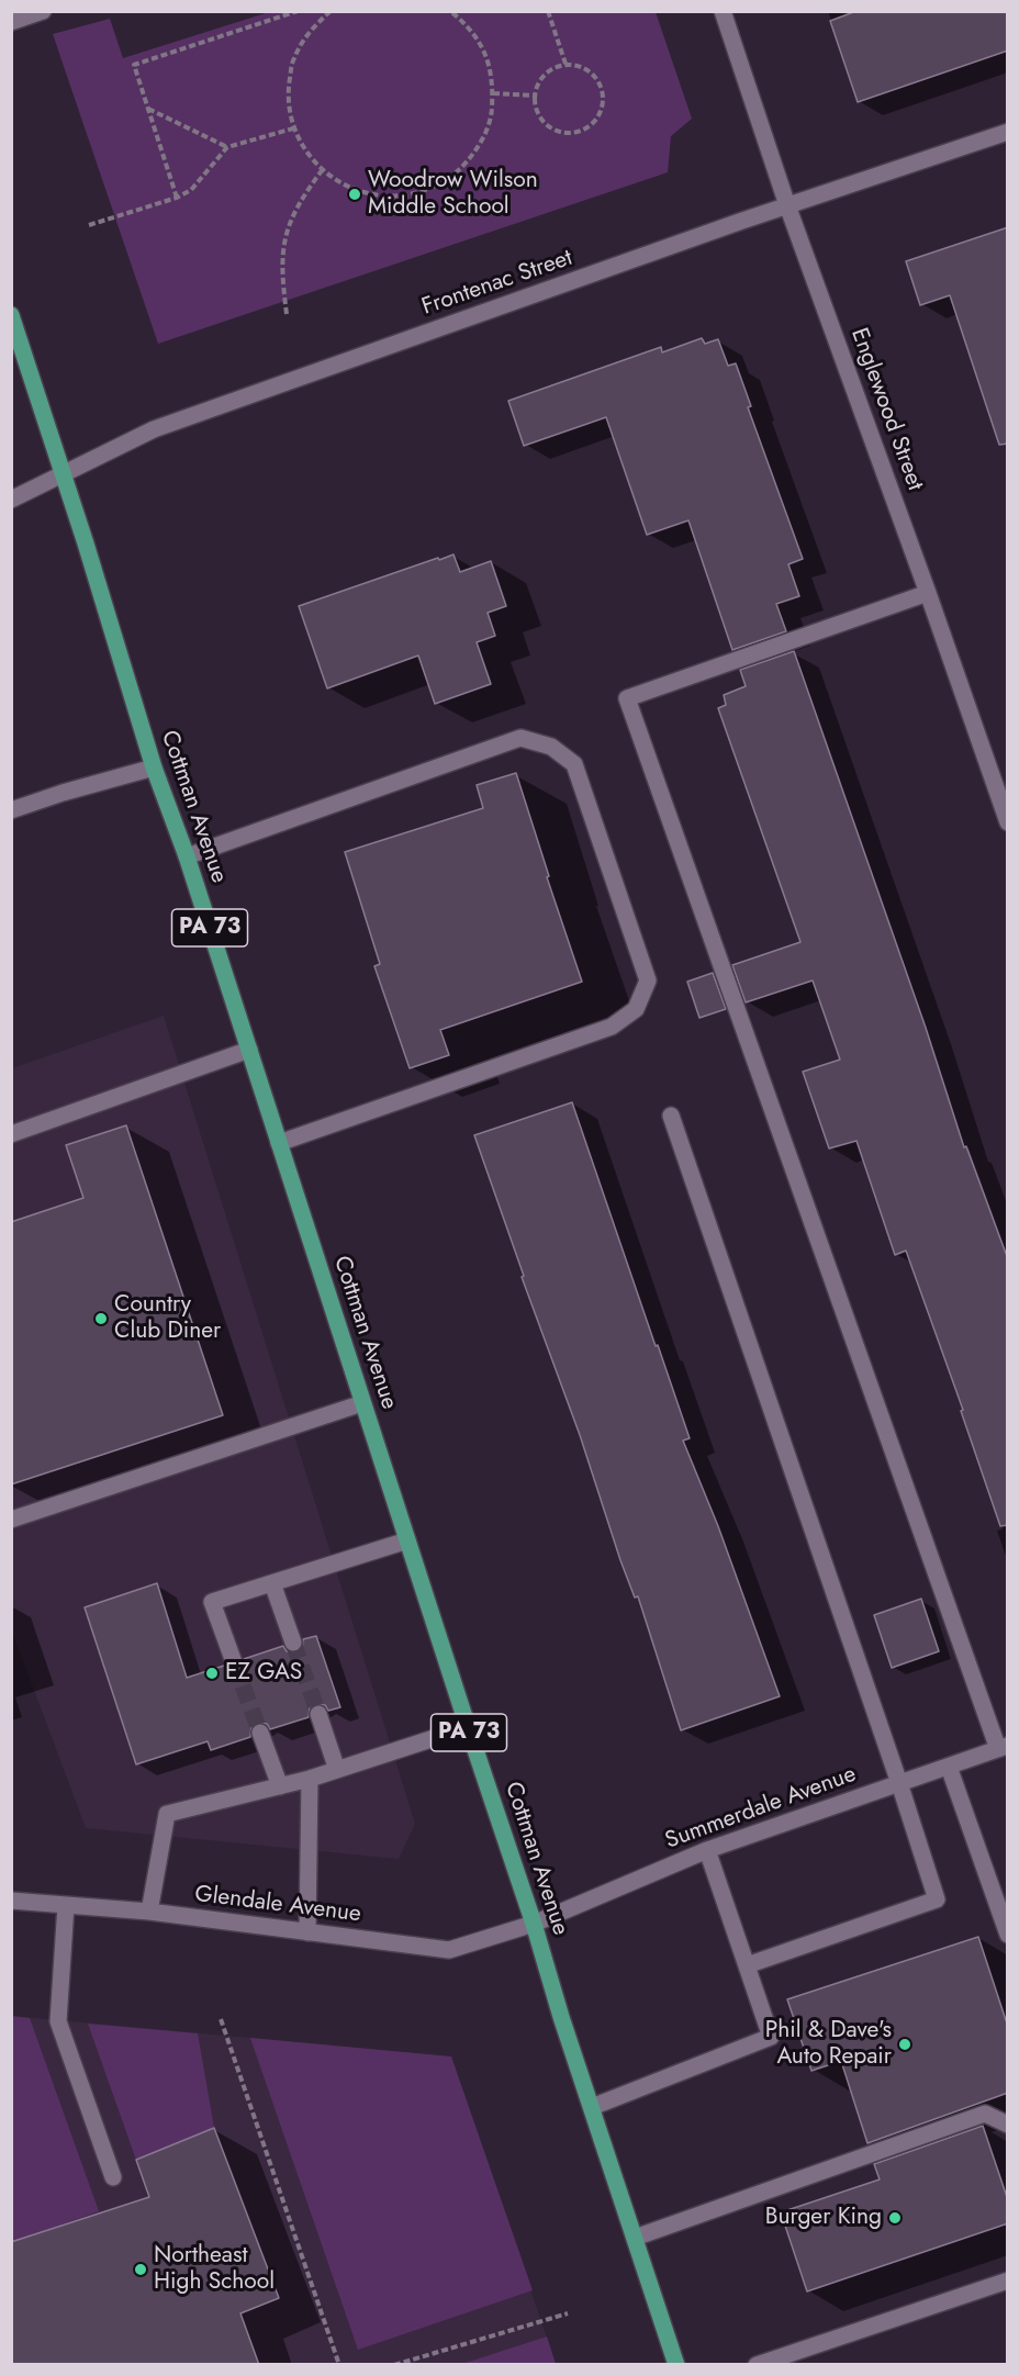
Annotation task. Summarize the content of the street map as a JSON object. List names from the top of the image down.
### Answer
{
  "streets": {
    "main road": ["Cottman Avenue", "PA 73"],
    "street": [
      "Frontenac Street",
      "Englewood Street",
      "Summerdale Avenue",
      "Glendale Avenue"
    ]
  },
  "crossings": [
    ["Frontenac Street", "Englewood Street"],
    ["Frontenac Street", "Cottman Avenue"],
    ["Cottman Avenue", "Summerdale Avenue"],
    ["Cottman Avenue", "Glendale Avenue"],
    ["Summerdale Avenue", "Glendale Avenue"]
  ],
  "places": [
    "Woodrow Wilson Middle School",
    "Country Club Diner",
    "EZ GAS",
    "Phil & Dave's Auto Repair",
    "Burger King",
    "Northeast High School"
  ]
}
